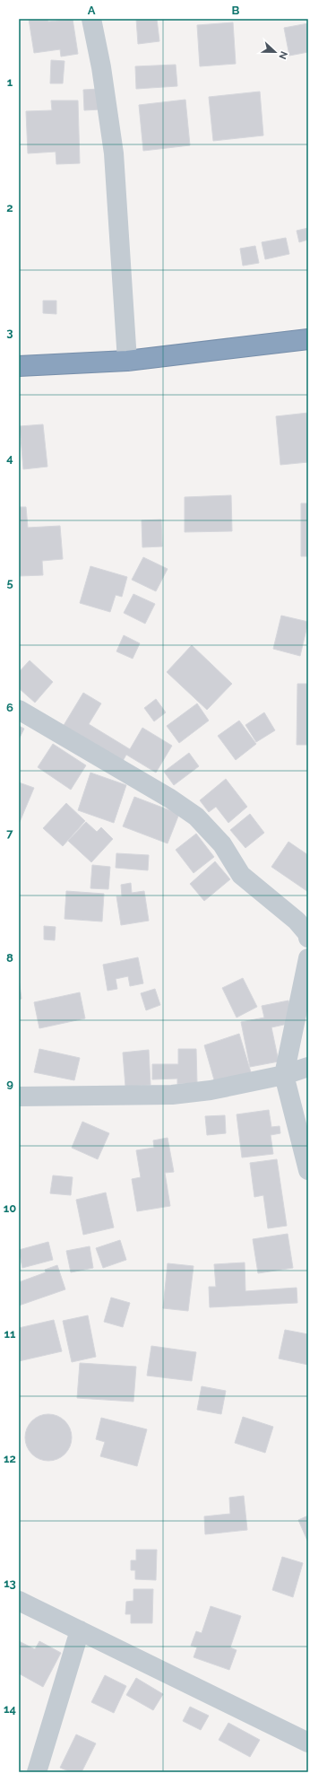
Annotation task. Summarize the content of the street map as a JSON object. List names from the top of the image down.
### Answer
{
  "north": "right",
  "grid": {
    "columns": ["A", "B"],
    "rows": [
      "1",
      "2",
      "3",
      "4",
      "5",
      "6",
      "7",
      "8",
      "9",
      "10",
      "11",
      "12",
      "13",
      "14"
    ]
  }
}
